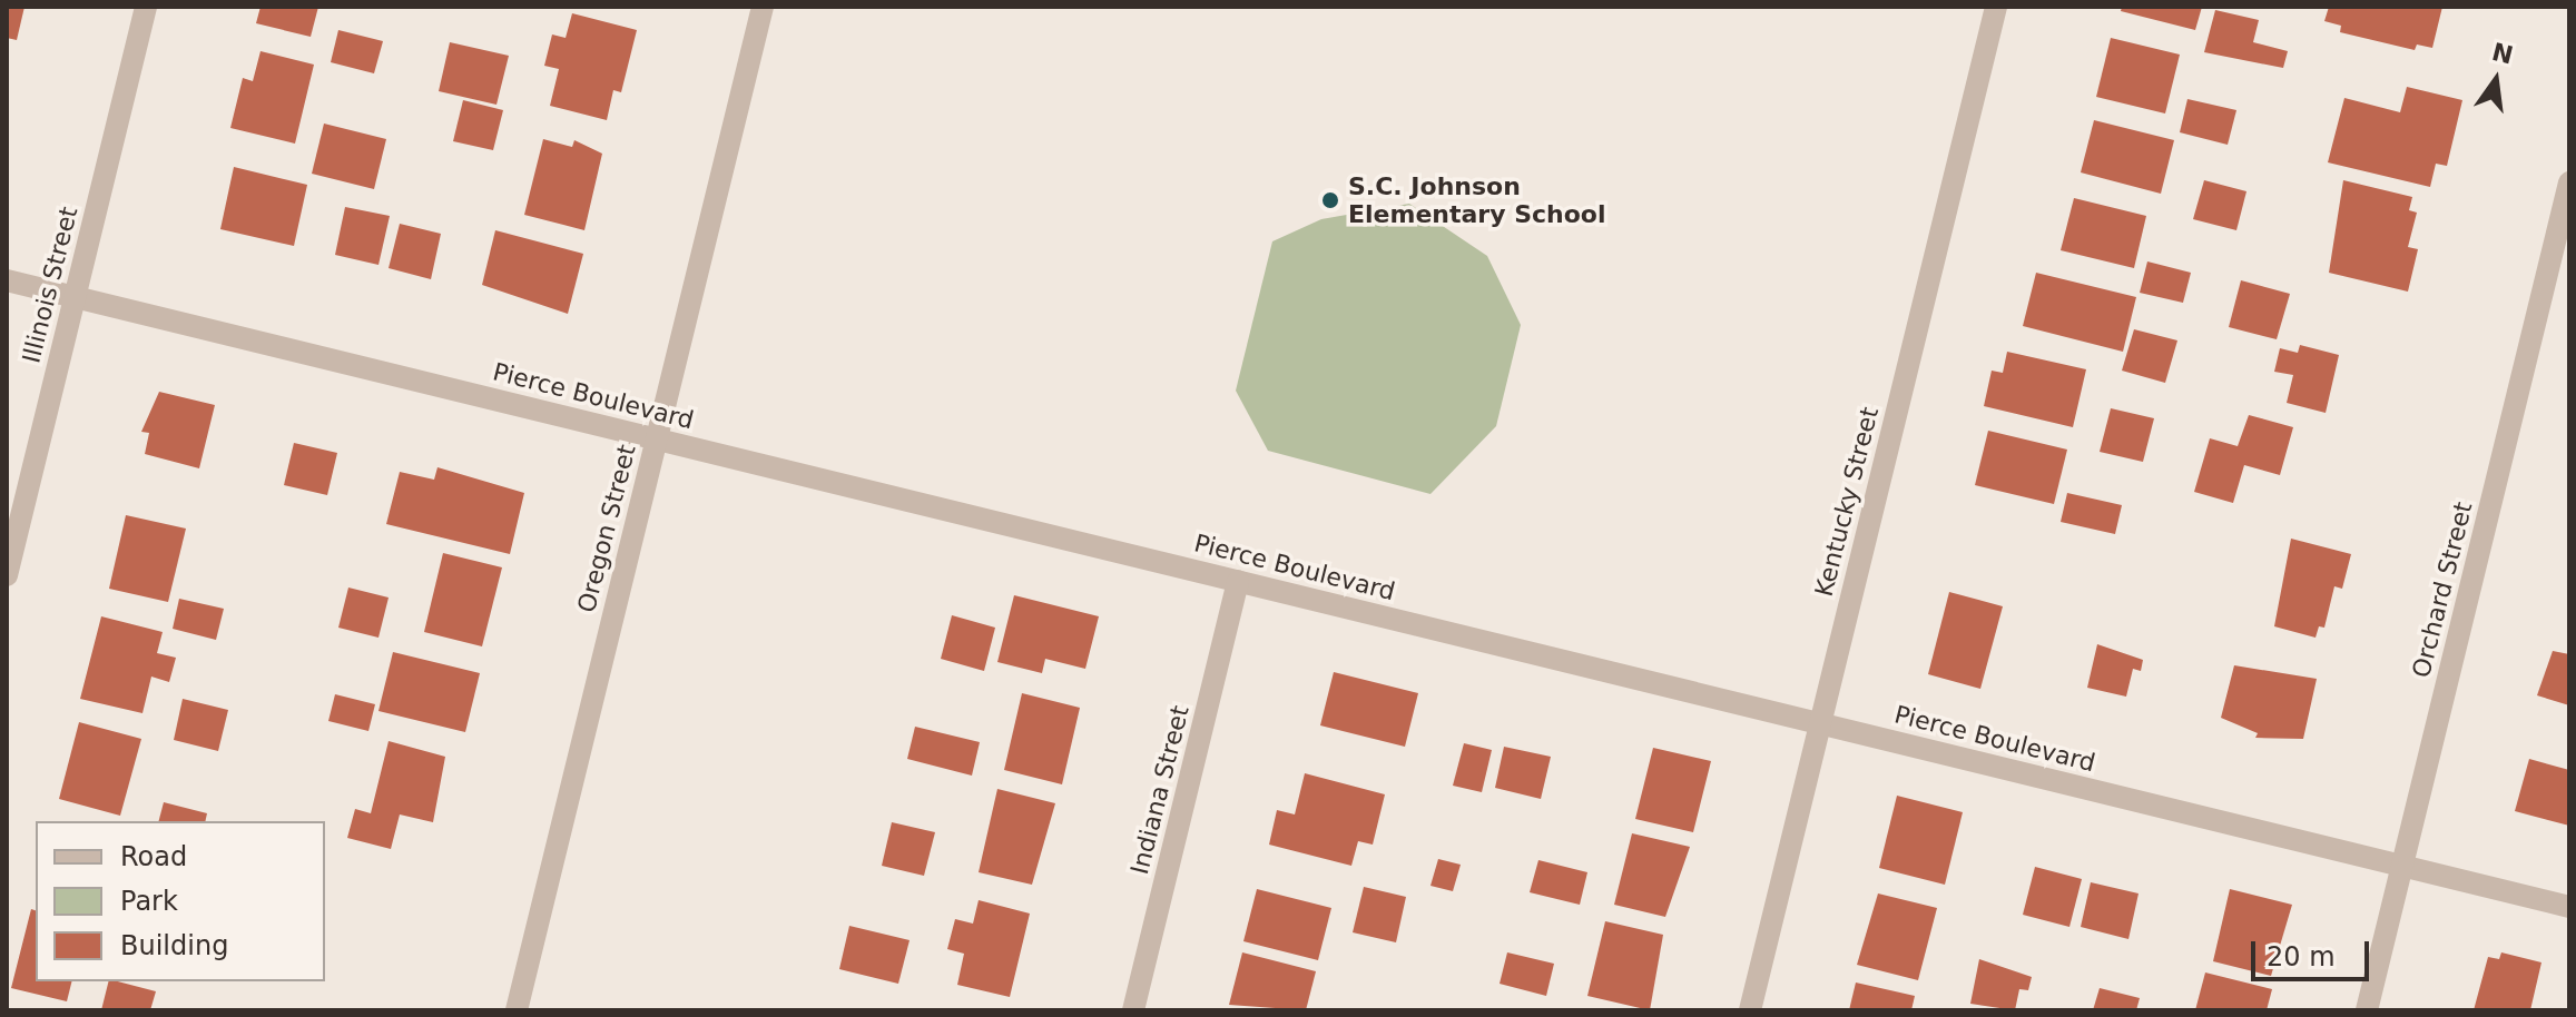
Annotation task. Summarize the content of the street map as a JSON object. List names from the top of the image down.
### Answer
{
  "streets": {
    "street": [
      "Illinois Street",
      "Pierce Boulevard",
      "Kentucky Street",
      "Oregon Street",
      "Orchard Street",
      "Indiana Street"
    ]
  },
  "crossings": [
    ["Illinois Street", "Pierce Boulevard"],
    ["Pierce Boulevard", "Kentucky Street"],
    ["Pierce Boulevard", "Oregon Street"],
    ["Pierce Boulevard", "Orchard Street"],
    ["Pierce Boulevard", "Indiana Street"]
  ],
  "places": ["S.C. Johnson Elementary School"],
  "legend": ["Road", "Park", "Building"],
  "scale_bar": "20 m",
  "north": "top"
}
